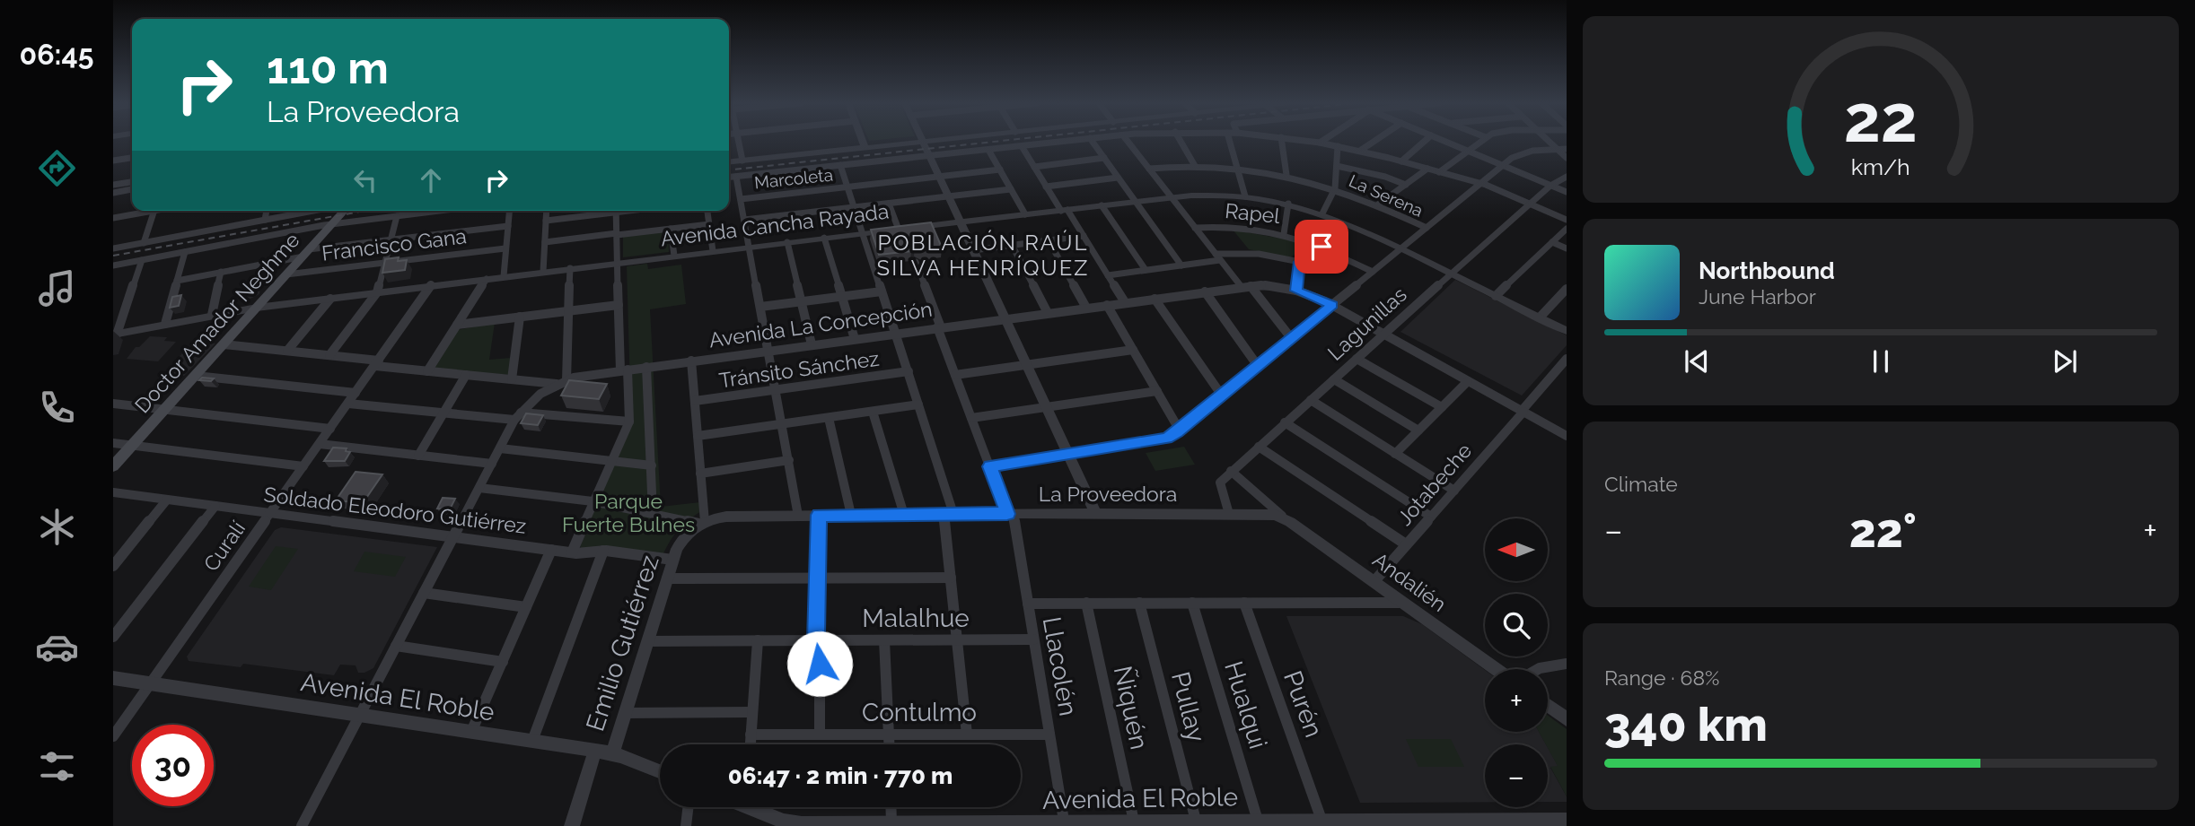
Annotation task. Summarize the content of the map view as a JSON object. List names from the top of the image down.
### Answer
{
  "streets": {
    "main road": ["Doctor Amador Neghme"],
    "street": [
      "Marcoleta",
      "La Serena",
      "Rapel",
      "Avenida Cancha Rayada",
      "Francisco Gana",
      "Lagunillas",
      "Avenida La Concepción",
      "Tránsito Sánchez",
      "Jotabeche",
      "La Proveedora",
      "Soldado Eleodoro Gutiérrez",
      "Curalí",
      "Andalién",
      "Malalhue",
      "Emilio Gutiérrez",
      "Llacolén",
      "Avenida El Roble",
      "Purén",
      "Hualqui",
      "Pullay",
      "Ñiquén",
      "Contulmo"
    ]
  },
  "crossings": [
    ["Avenida Cancha Rayada", "Doctor Amador Neghme"],
    ["Avenida Cancha Rayada", "Lagunillas"],
    ["Avenida Cancha Rayada", "Curalí"],
    ["Francisco Gana", "Doctor Amador Neghme"],
    ["Lagunillas", "Avenida La Concepción"],
    ["Avenida La Concepción", "Jotabeche"],
    ["Avenida La Concepción", "Soldado Eleodoro Gutiérrez"],
    ["Avenida La Concepción", "Llacolén"],
    ["Avenida La Concepción", "Avenida El Roble"],
    ["Jotabeche", "Andalién"],
    ["La Proveedora", "Andalién"],
    ["La Proveedora", "Emilio Gutiérrez"],
    ["La Proveedora", "Llacolén"],
    ["Soldado Eleodoro Gutiérrez", "Curalí"],
    ["Soldado Eleodoro Gutiérrez", "Emilio Gutiérrez"],
    ["Curalí", "Avenida El Roble"],
    ["Malalhue", "Emilio Gutiérrez"],
    ["Malalhue", "Llacolén"],
    ["Emilio Gutiérrez", "Avenida El Roble"],
    ["Llacolén", "Avenida El Roble"],
    ["Llacolén", "Contulmo"],
    ["Avenida El Roble", "Purén"],
    ["Avenida El Roble", "Hualqui"],
    ["Avenida El Roble", "Pullay"],
    ["Avenida El Roble", "Ñiquén"]
  ],
  "districts": ["POBLACIÓN RAÚL SILVA HENRÍQUEZ"],
  "parks": ["Parque Fuerte Bulnes"],
  "north": "left",
  "page": {
    "tabs": "06:45",
    "turn": ["110 m", "La Proveedora"],
    "song": ["Northbound", "June Harbor"],
    "tile": [
      "Climate",
      ["Range · 68%", "340 km"]
    ],
    "heat": ["−", "22°", "+"],
    "map_buttons": ["+", "−"],
    "limit": "30",
    "trip": "06:47 · 2 min · 770 m",
    "gauge": ["22", "km/h"]
  }
}
